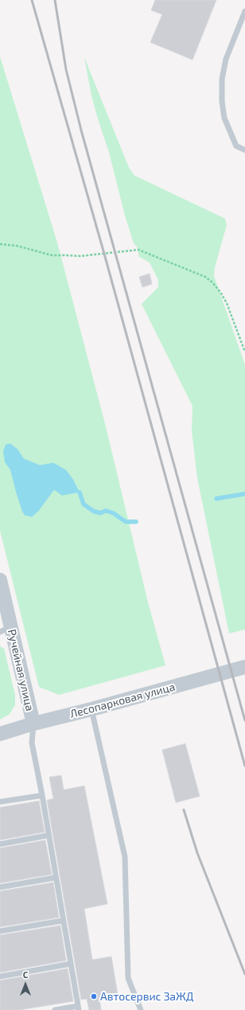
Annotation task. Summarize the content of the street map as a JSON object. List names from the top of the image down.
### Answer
{
  "streets": {
    "street": ["Ручейная улица", "Лесопарковая улица"]
  },
  "crossings": [
    ["Ручейная улица", "Лесопарковая улица"]
  ],
  "places": ["Автосервис ЗаЖД"],
  "north": "top"
}
